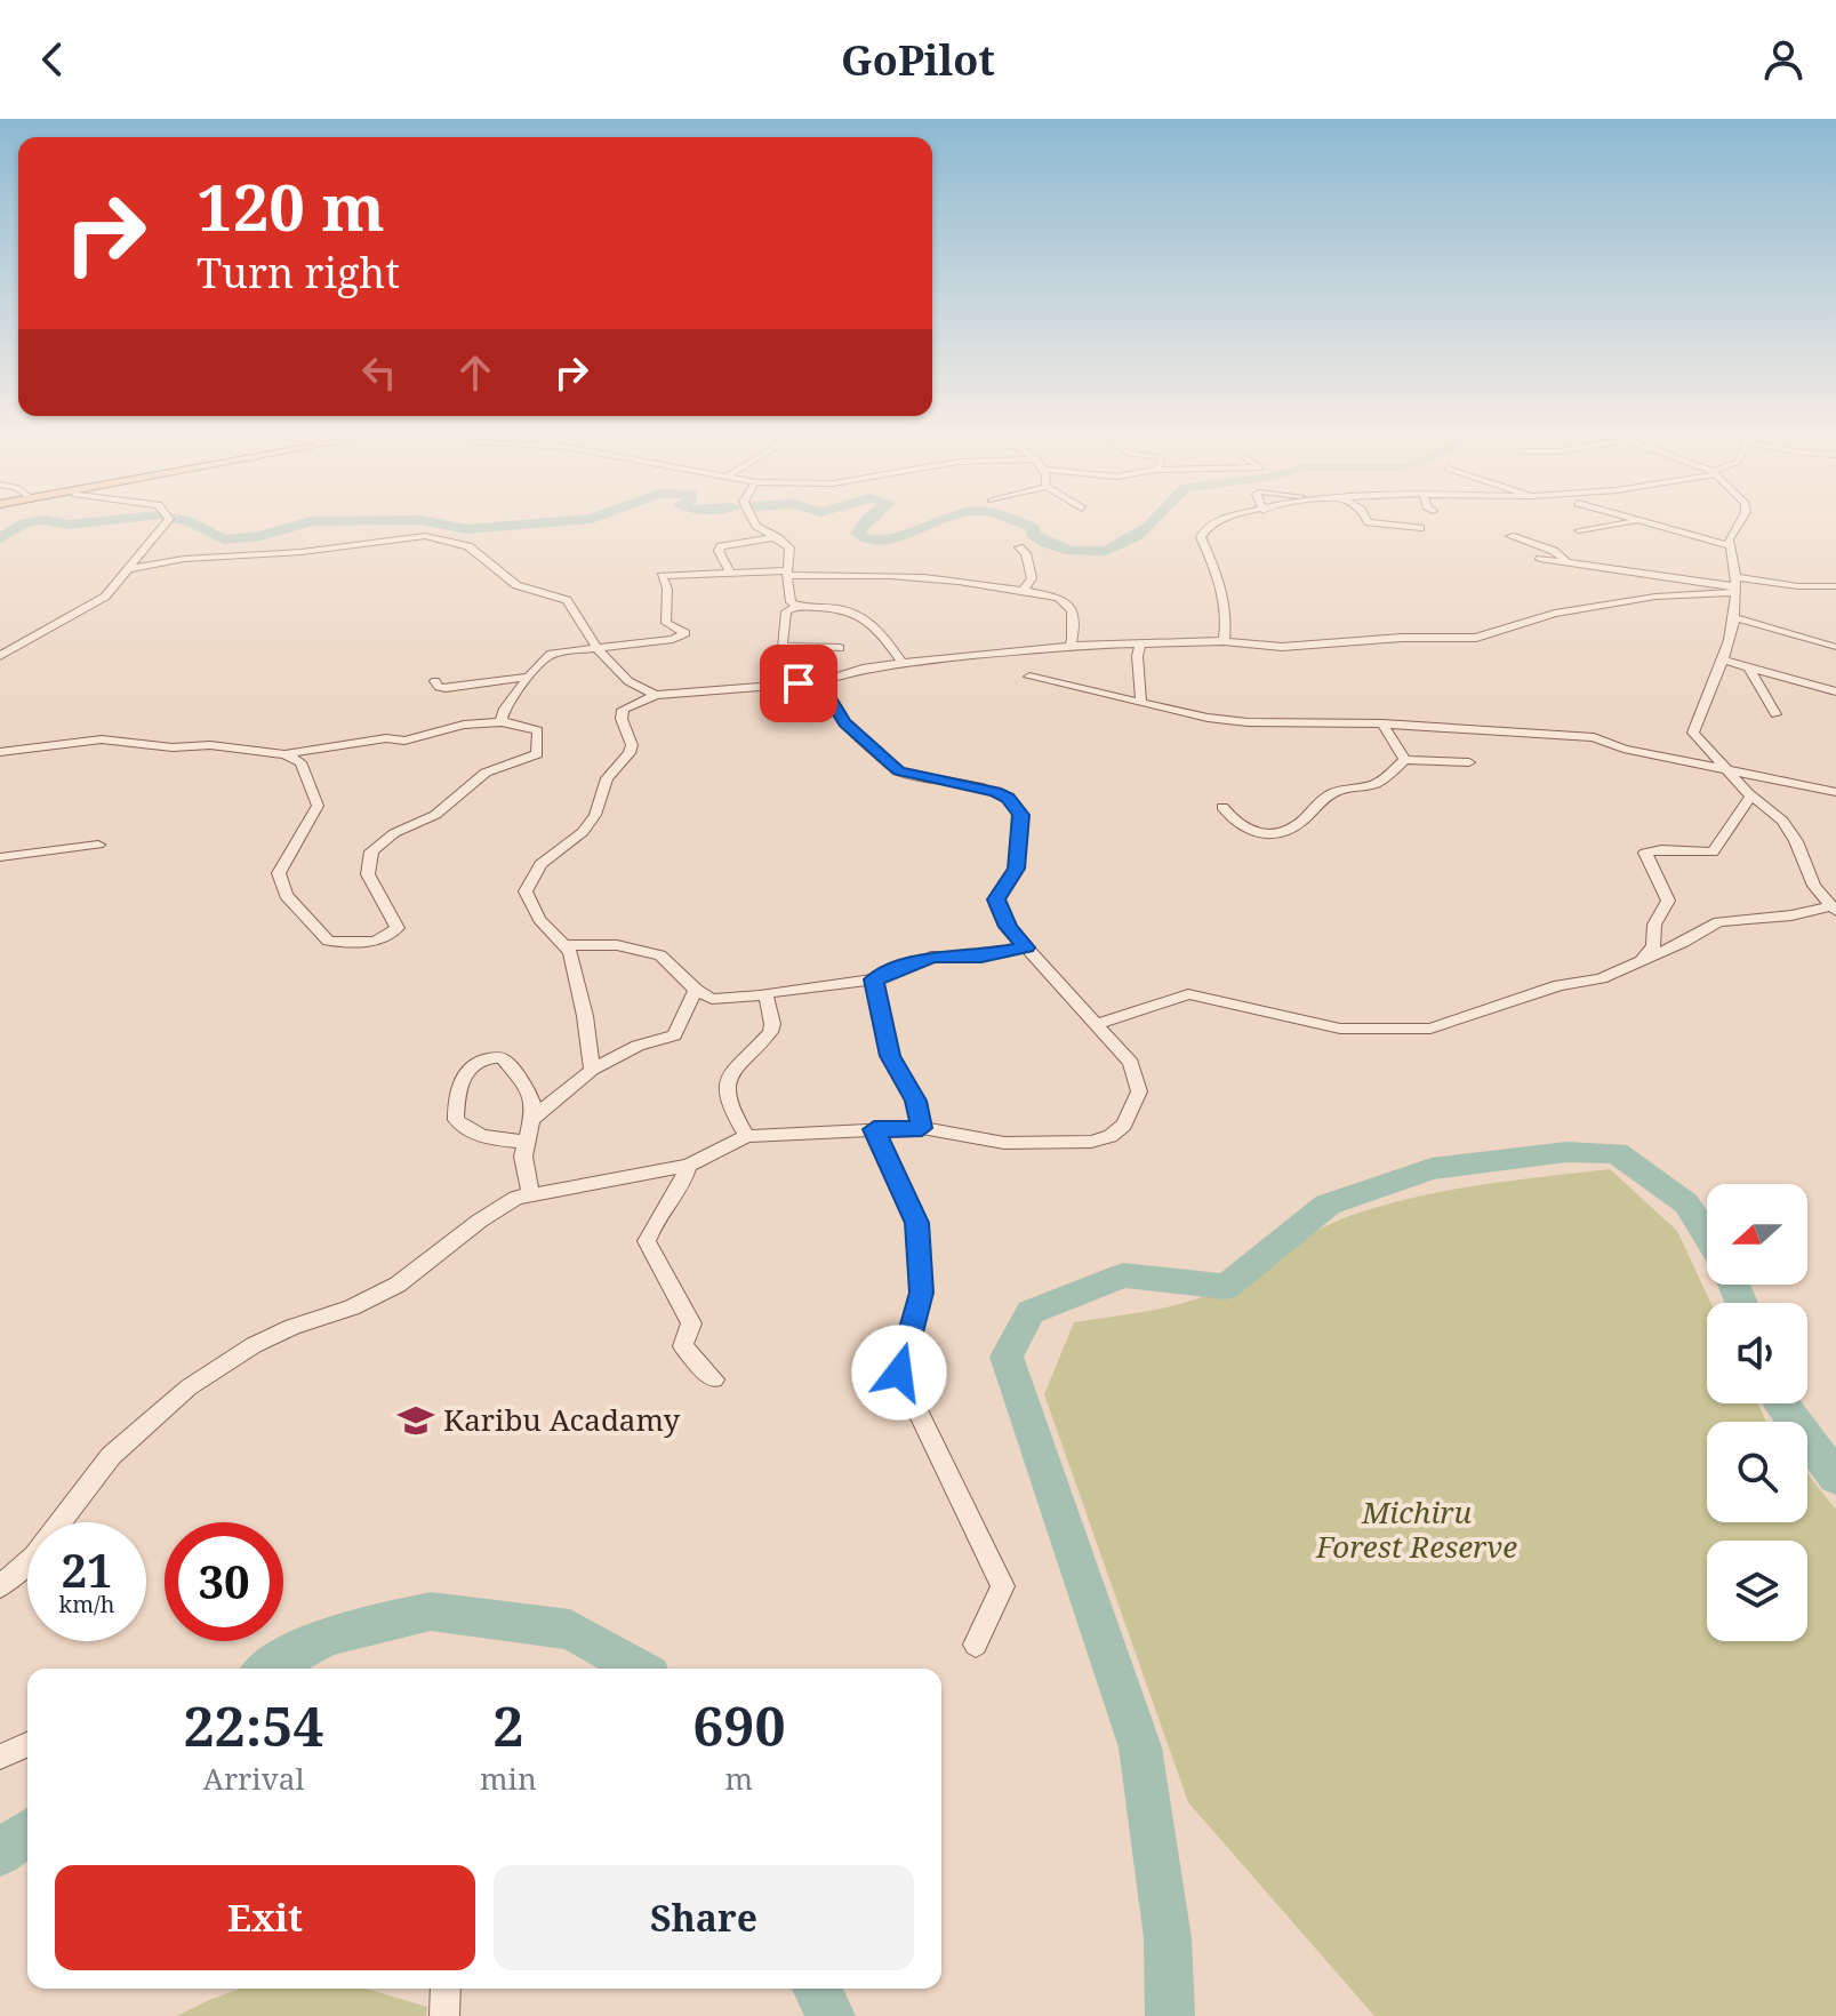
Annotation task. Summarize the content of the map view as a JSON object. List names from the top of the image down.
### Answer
{
  "parks": ["Michiru Forest Reserve"],
  "places": {
    "school or university": ["Karibu Acadamy"]
  },
  "north": "left",
  "page": {
    "header": "GoPilot",
    "turn": ["120 m", "Turn right"],
    "speed": "21 km/h",
    "limit": "30",
    "eta": [
      "22:54",
      "Arrival",
      "2",
      "min",
      "690",
      "m"
    ],
    "buttons": ["Exit", "Share"]
  }
}
